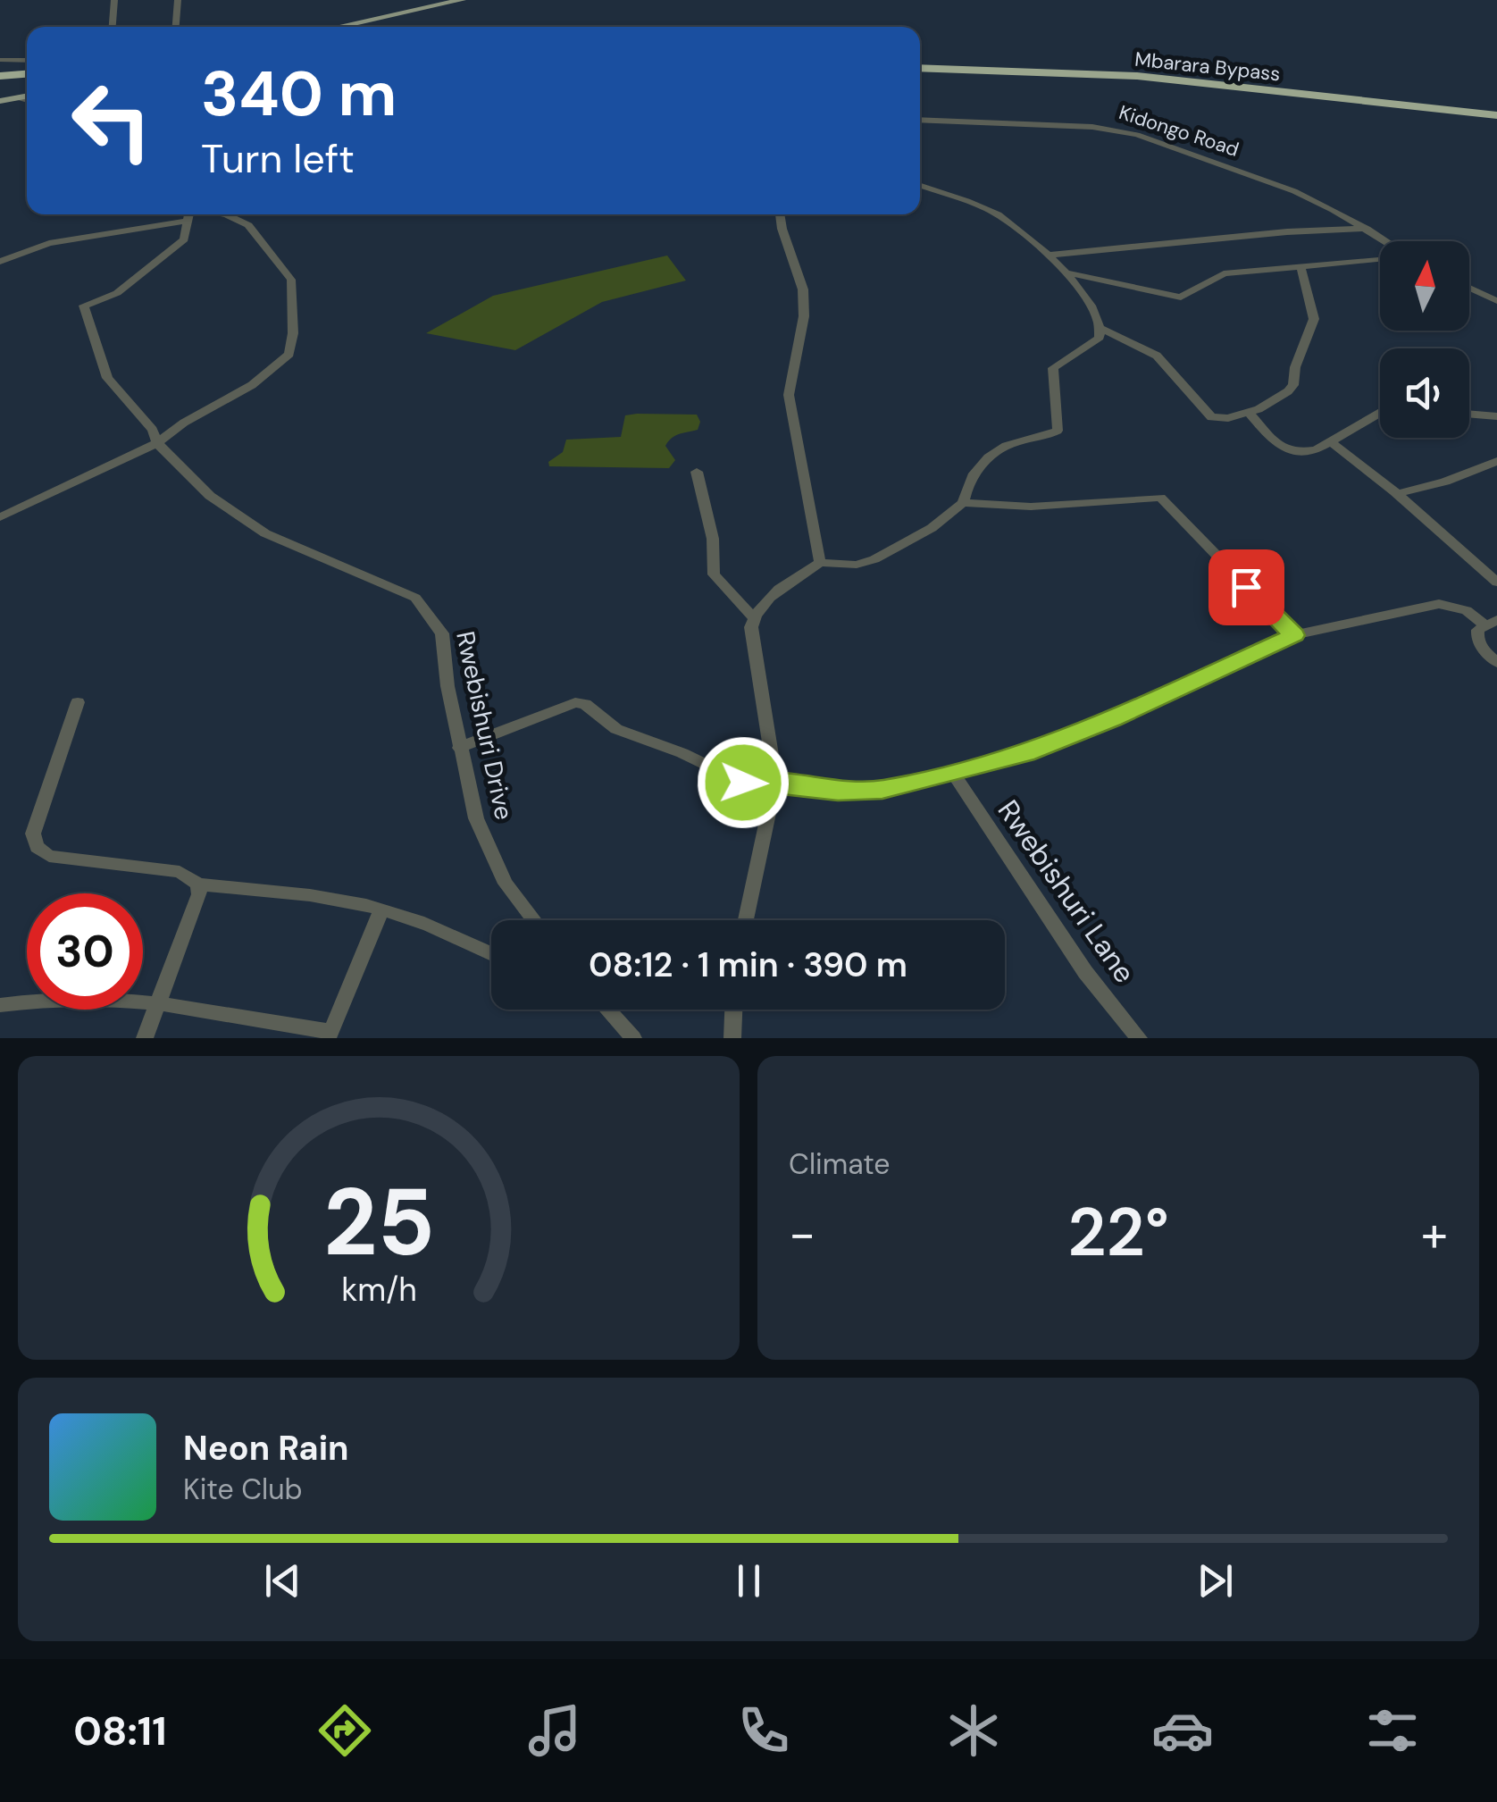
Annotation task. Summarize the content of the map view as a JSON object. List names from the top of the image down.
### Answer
{
  "streets": {
    "highway": ["Mbarara Bypass"],
    "street": ["Kidongo Road", "Rwebishuri Drive", "Rwebishuri Lane"]
  },
  "north": "top",
  "page": {
    "turn": ["340 m", "Turn left"],
    "limit": "30",
    "trip": "08:12 · 1 min · 390 m",
    "tile": "Climate",
    "heat": ["−", "22°", "+"],
    "song": ["Neon Rain", "Kite Club"],
    "tabs": "08:11",
    "gauge": ["25", "km/h"]
  }
}
